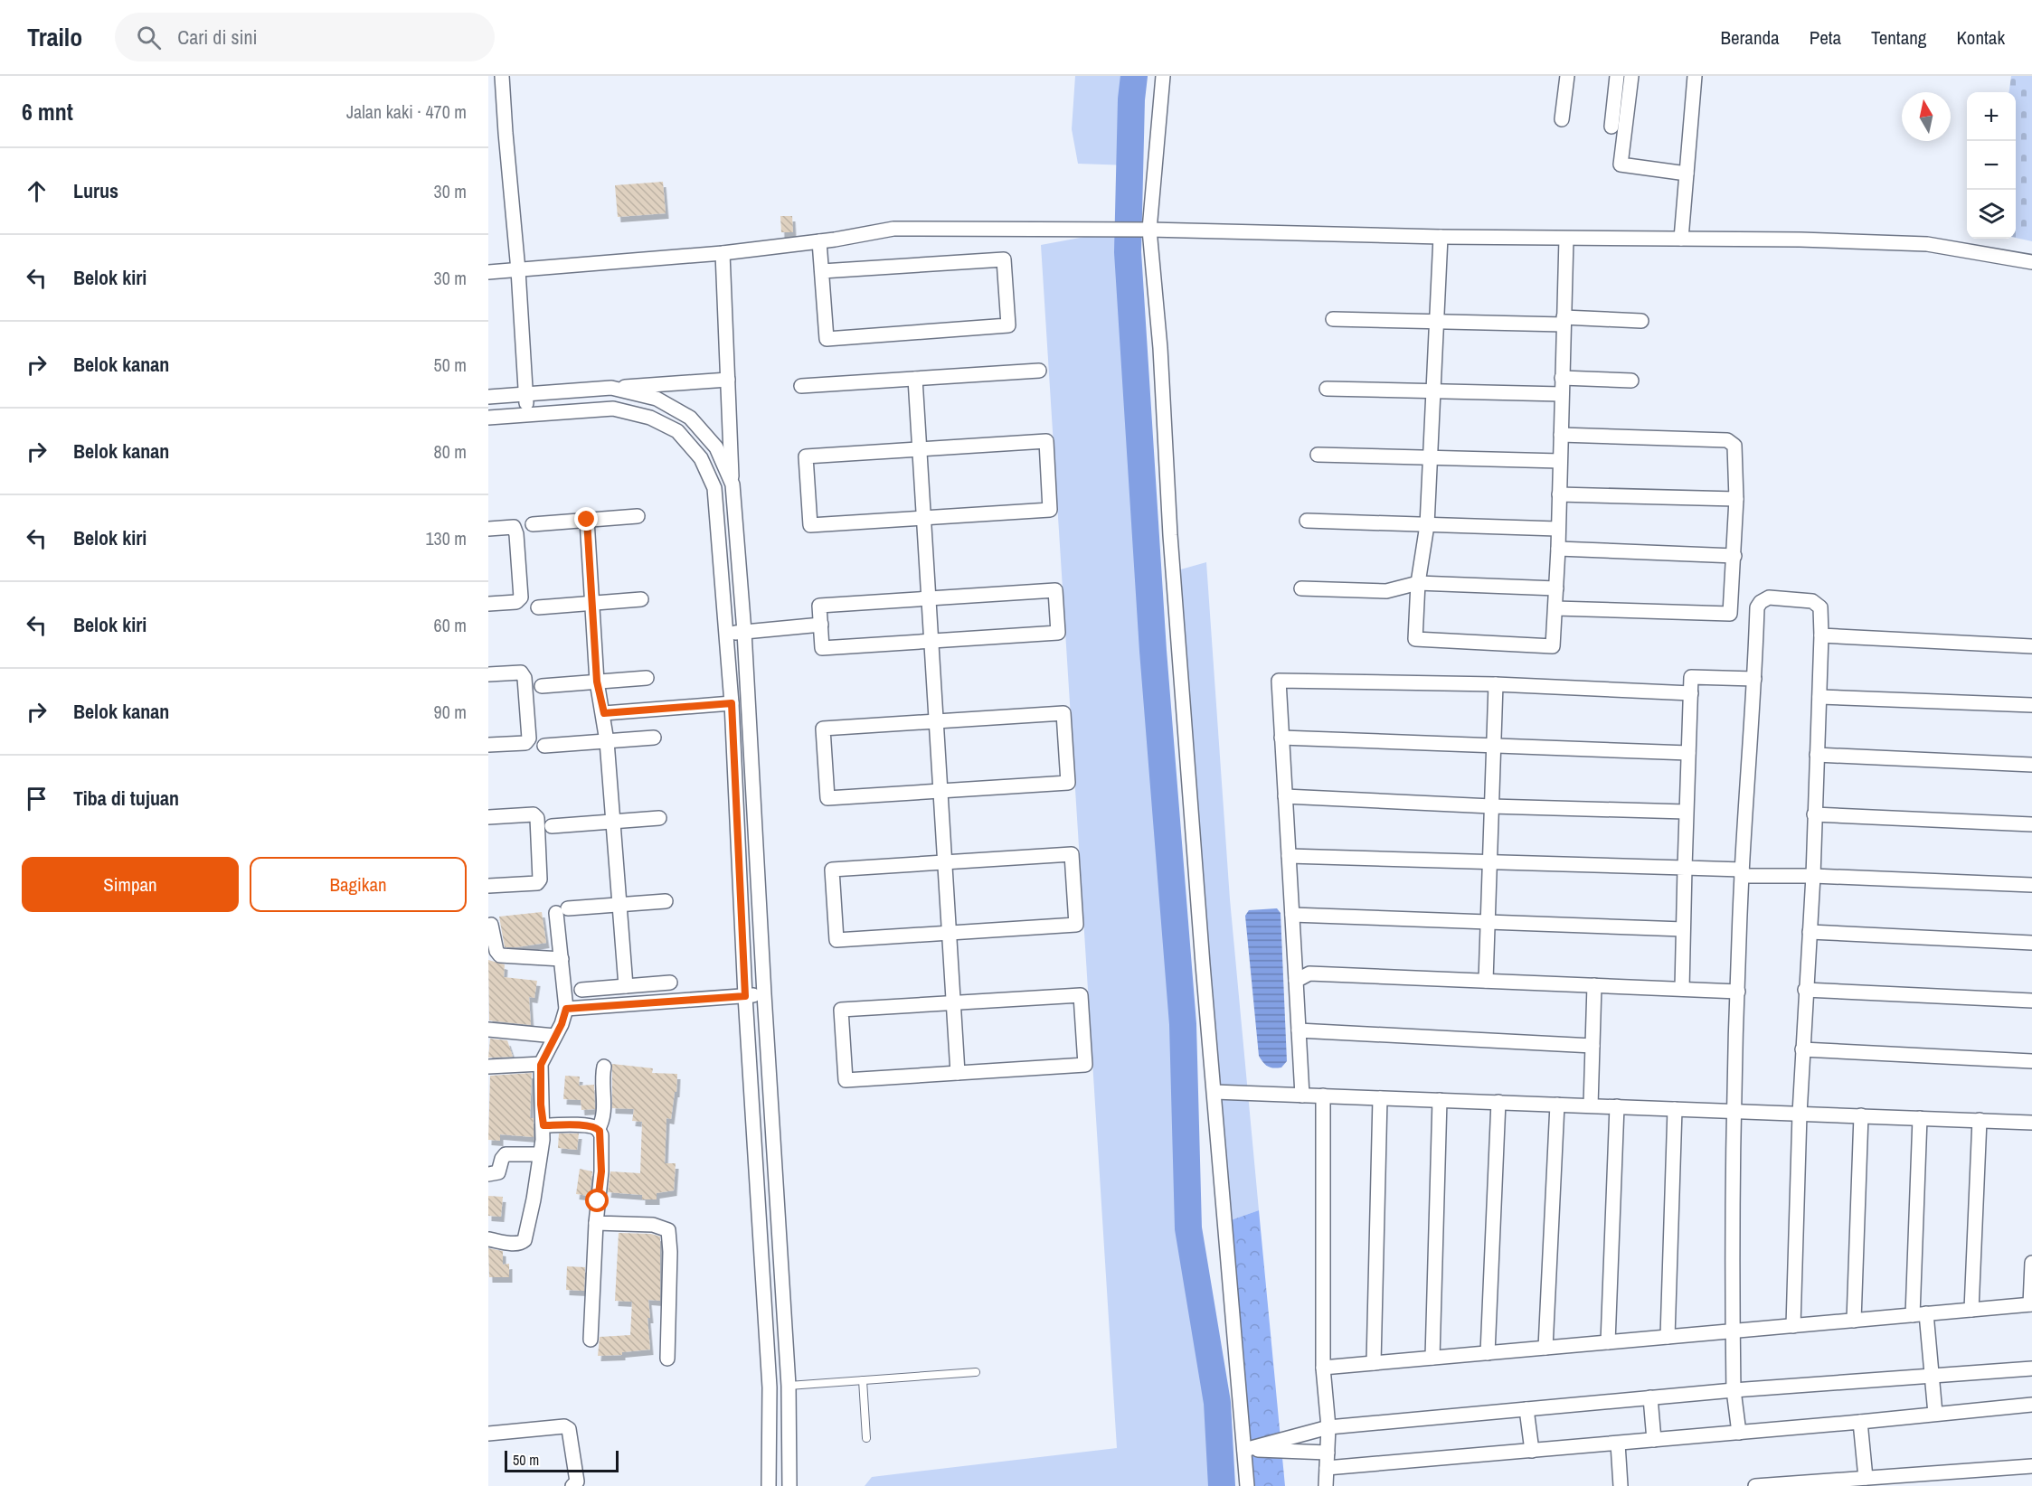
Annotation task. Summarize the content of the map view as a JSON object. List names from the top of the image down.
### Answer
{
  "scale_bar": "50 m",
  "north": "top",
  "page": {
    "header": "Trailo",
    "search": "Cari di sini",
    "nav": [
      "Beranda",
      "Peta",
      "Tentang",
      "Kontak"
    ],
    "heading": ["6 mnt", "Jalan kaki · 470 m"],
    "map_buttons": ["+", "−"],
    "list": [
      ["Lurus", "30 m"],
      ["Belok kiri", "30 m"],
      ["Belok kanan", "50 m"],
      ["Belok kanan", "80 m"],
      ["Belok kiri", "130 m"],
      ["Belok kiri", "60 m"],
      ["Belok kanan", "90 m"],
      "Tiba di tujuan"
    ],
    "buttons": ["Simpan", "Bagikan"],
    "scale": "50 m"
  }
}
